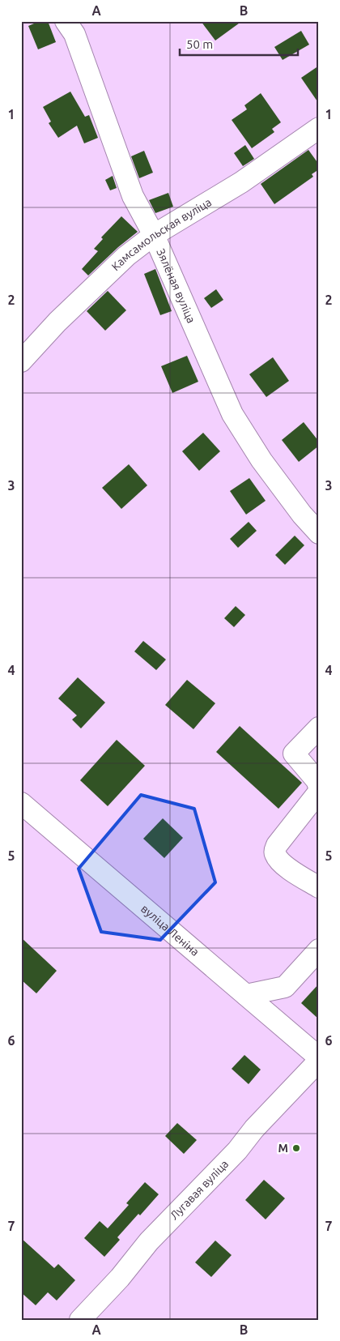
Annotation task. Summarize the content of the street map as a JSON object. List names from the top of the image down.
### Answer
{
  "streets": {
    "street": [
      "Камсамольская вуліца",
      "Зялёная вуліца",
      "вуліца Леніна",
      "Лугавая вуліца"
    ]
  },
  "crossings": [
    ["Камсамольская вуліца", "Зялёная вуліца"]
  ],
  "places": ["M"],
  "scale_bar": "50 m",
  "grid": {
    "columns": ["A", "B"],
    "rows": [
      "1",
      "2",
      "3",
      "4",
      "5",
      "6",
      "7"
    ]
  }
}
